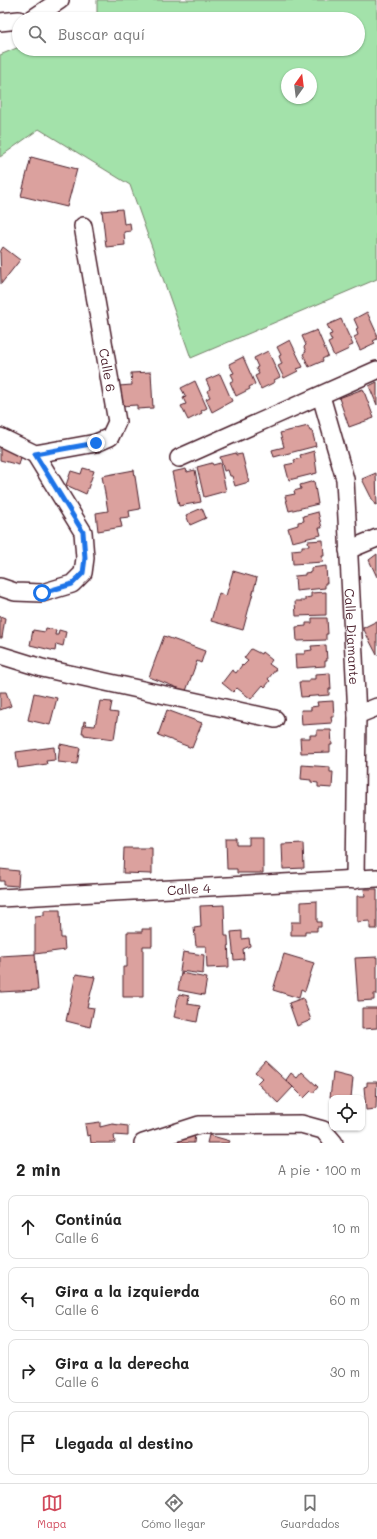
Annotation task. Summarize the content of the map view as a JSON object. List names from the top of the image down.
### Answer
{
  "streets": {
    "street": ["Calle 6", "Calle Diamante", "Calle 4"]
  },
  "crossings": [
    ["Calle Diamante", "Calle 4"]
  ],
  "north": "top",
  "page": {
    "search": "Buscar aquí",
    "heading": ["2 min", "A pie · 100 m"],
    "list": [
      ["Continúa", "Calle 6", "10 m"],
      ["Gira a la izquierda", "Calle 6", "60 m"],
      ["Gira a la derecha", "Calle 6", "30 m"],
      "Llegada al destino"
    ],
    "nav": ["Mapa", "Cómo llegar", "Guardados"]
  }
}
